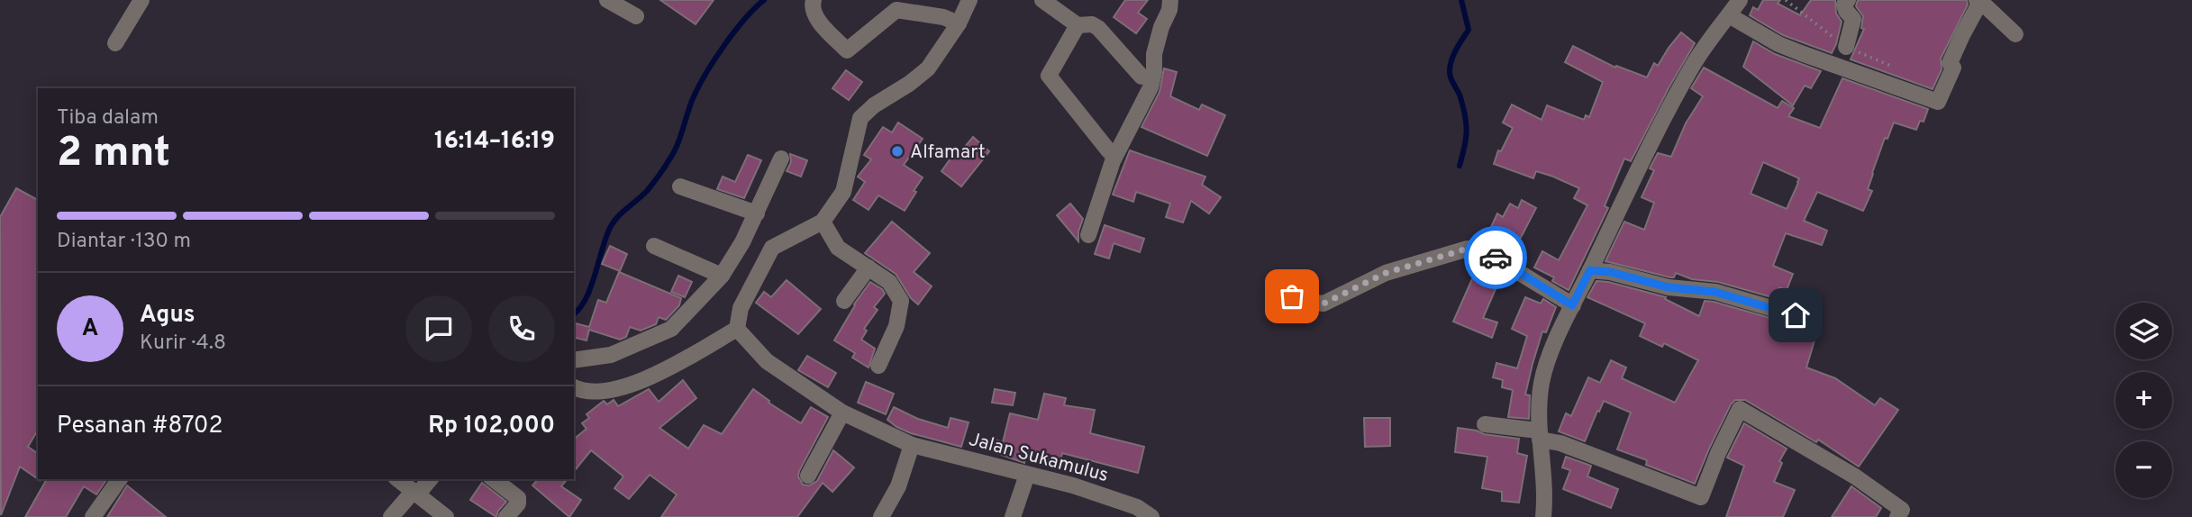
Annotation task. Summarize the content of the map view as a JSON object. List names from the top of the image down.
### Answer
{
  "streets": {
    "street": ["Jalan Sukamulus"]
  },
  "places": ["Alfamart"],
  "page": {
    "heading": ["2 mnt", "Tiba dalam", "16:14–16:19"],
    "panel": [
      "Agus",
      "Kurir · 4.8",
      "Pesanan #8702",
      "Rp 102,000"
    ],
    "bar": "Diantar · 130 m",
    "round": "A",
    "map_buttons": ["+", "−"]
  }
}
